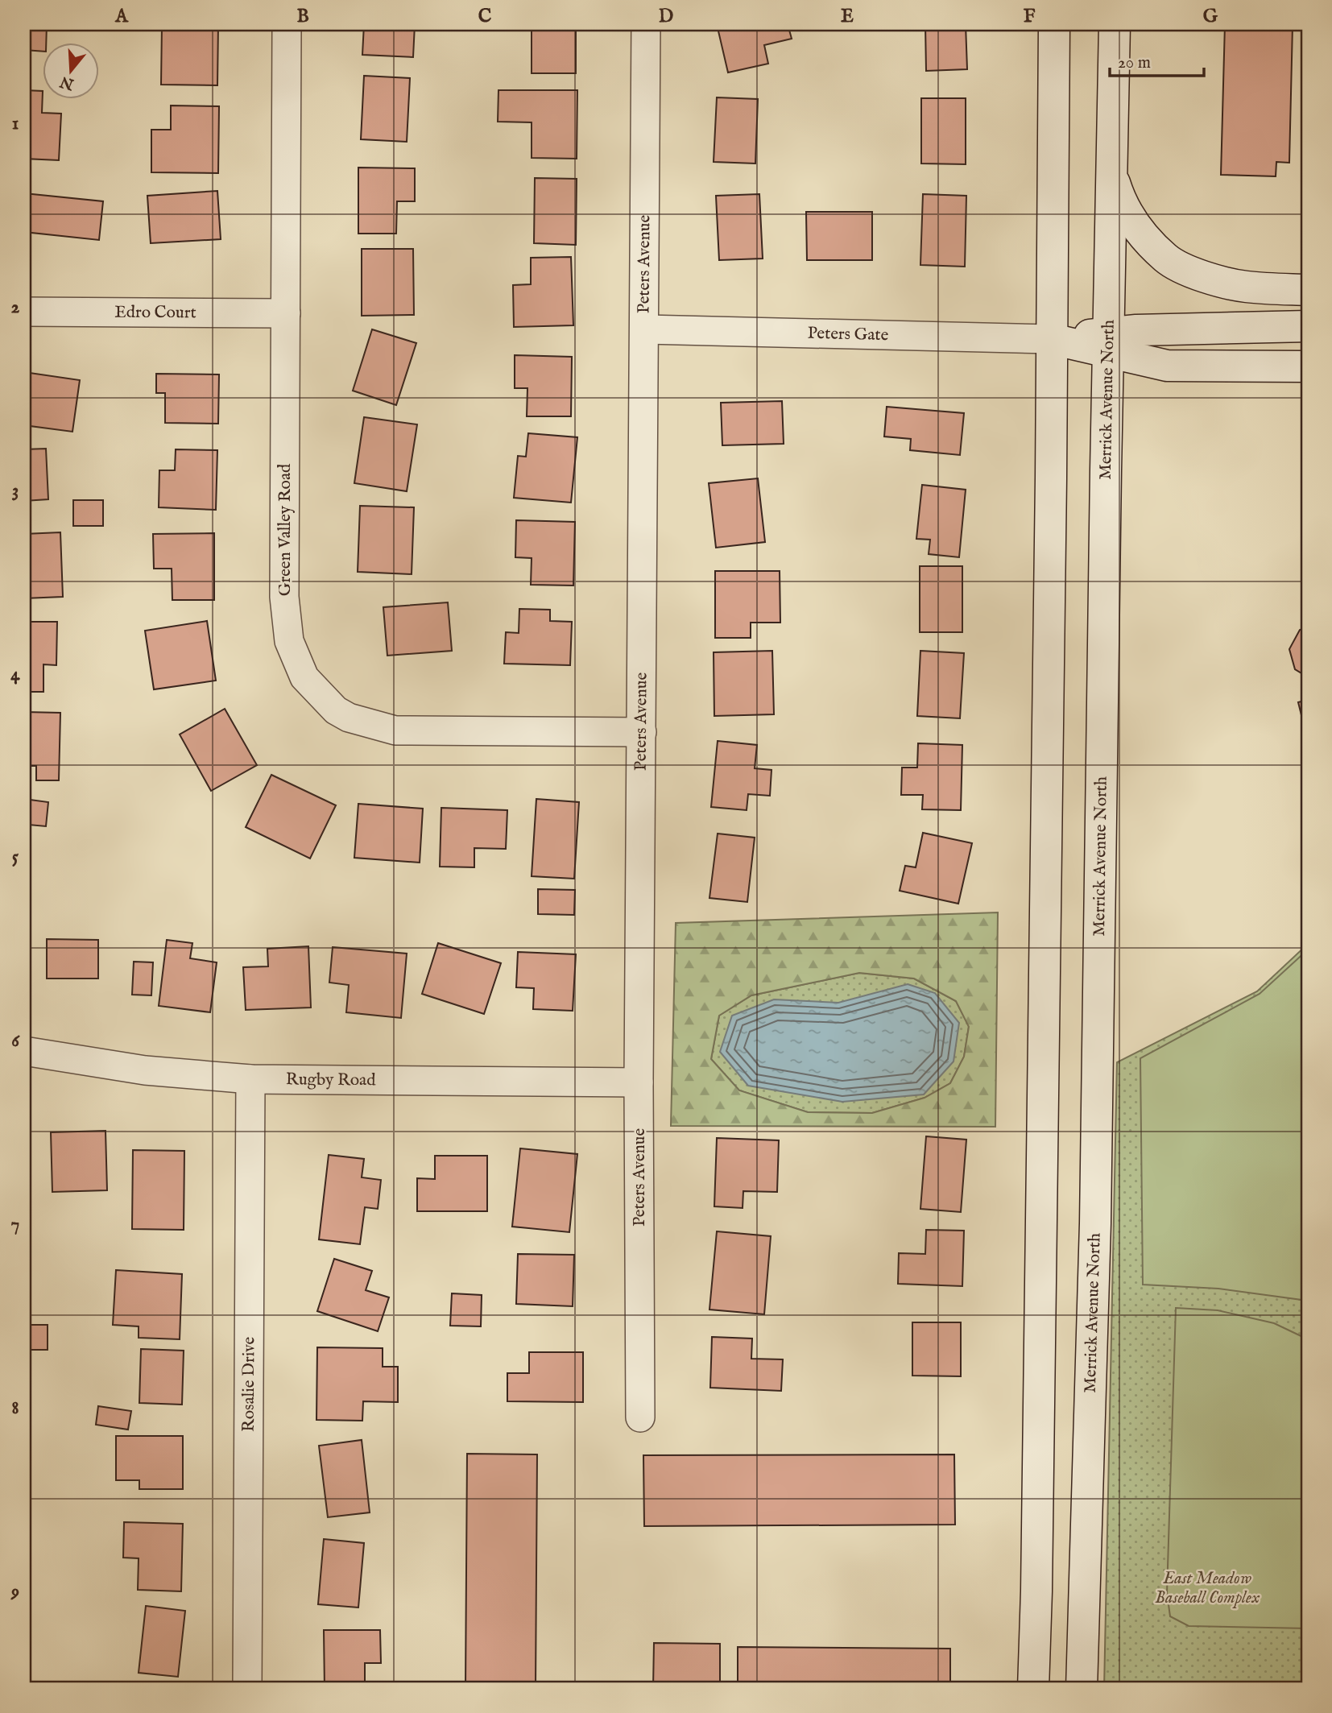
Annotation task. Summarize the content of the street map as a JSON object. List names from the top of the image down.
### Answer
{
  "streets": {
    "main road": ["Merrick Avenue North"],
    "street": [
      "Peters Avenue",
      "Edro Court",
      "Peters Gate",
      "Green Valley Road",
      "Rugby Road",
      "Rosalie Drive"
    ]
  },
  "crossings": [
    ["Peters Avenue", "Peters Gate"],
    ["Peters Avenue", "Green Valley Road"],
    ["Peters Avenue", "Rugby Road"],
    ["Edro Court", "Green Valley Road"],
    ["Rugby Road", "Rosalie Drive"]
  ],
  "parks": ["East Meadow Baseball Complex"],
  "scale_bar": "20 m",
  "north": "bottom",
  "grid": {
    "columns": [
      "A",
      "B",
      "C",
      "D",
      "E",
      "F",
      "G"
    ],
    "rows": [
      "1",
      "2",
      "3",
      "4",
      "5",
      "6",
      "7",
      "8",
      "9"
    ]
  }
}
